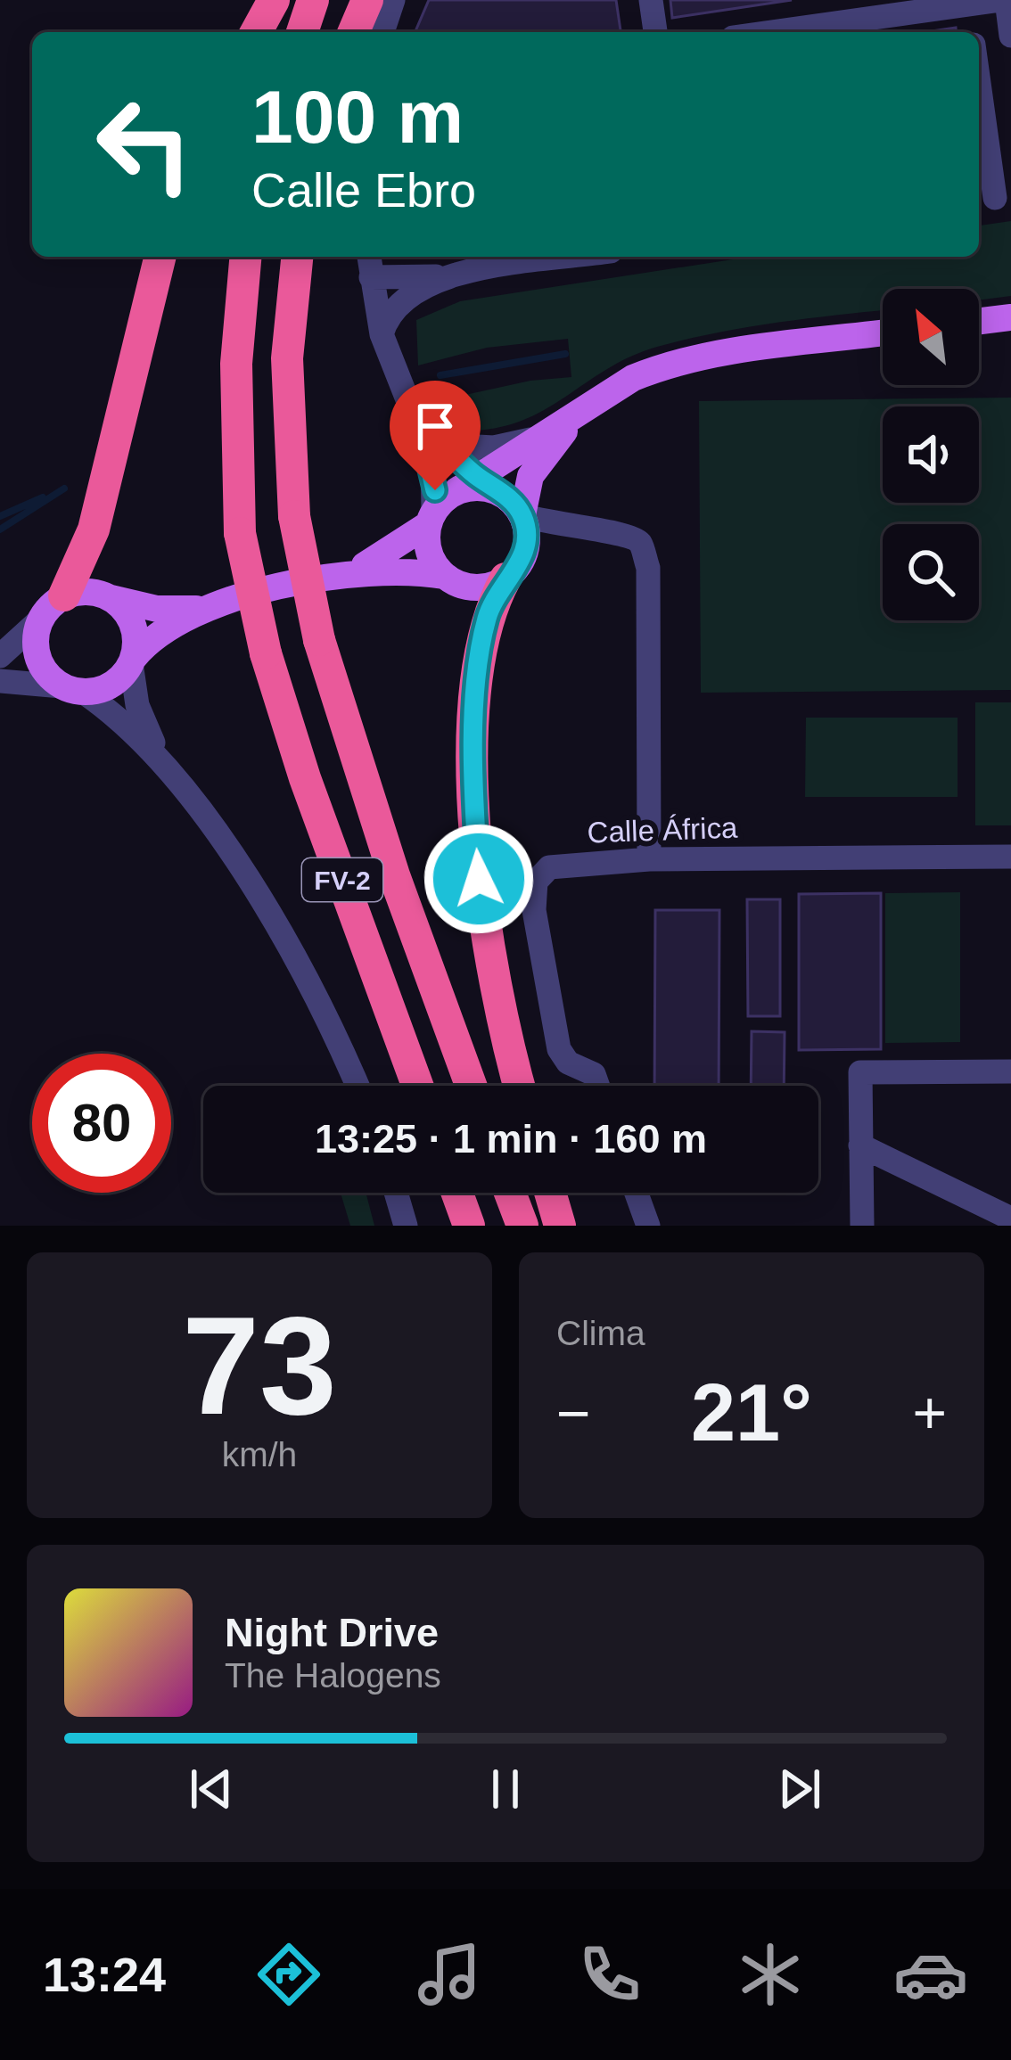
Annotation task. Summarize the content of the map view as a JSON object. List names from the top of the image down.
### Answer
{
  "streets": {
    "highway": ["FV-2"],
    "street": ["Calle África"]
  },
  "north": "top left",
  "page": {
    "turn": ["100 m", "Calle Ebro"],
    "limit": "80",
    "trip": "13:25 · 1 min · 160 m",
    "tile": [
      ["73", "km/h"],
      "Clima"
    ],
    "heat": ["−", "21°", "+"],
    "song": ["Night Drive", "The Halogens"],
    "tabs": "13:24"
  }
}
